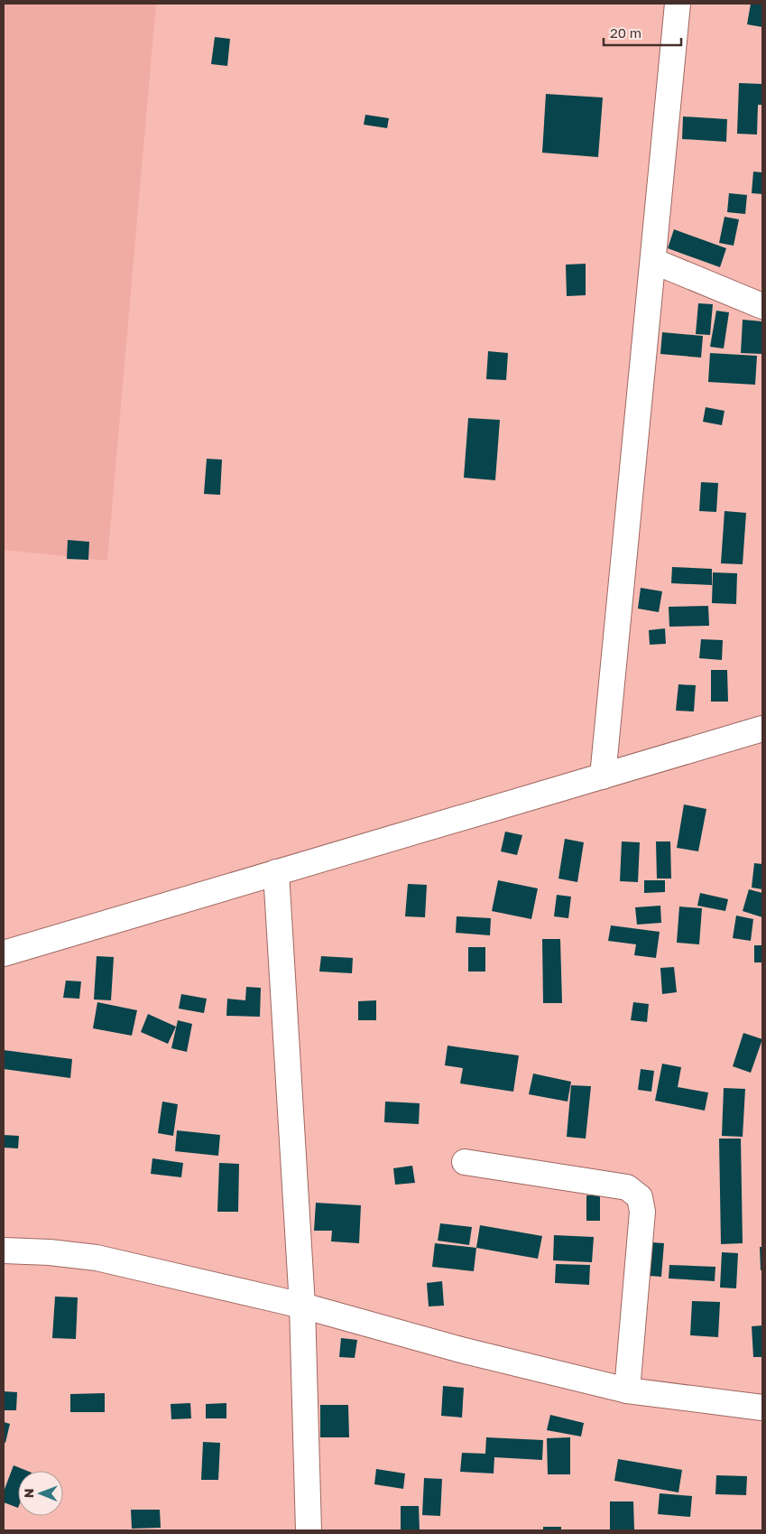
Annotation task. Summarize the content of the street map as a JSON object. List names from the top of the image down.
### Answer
{
  "scale_bar": "20 m",
  "north": "left"
}
